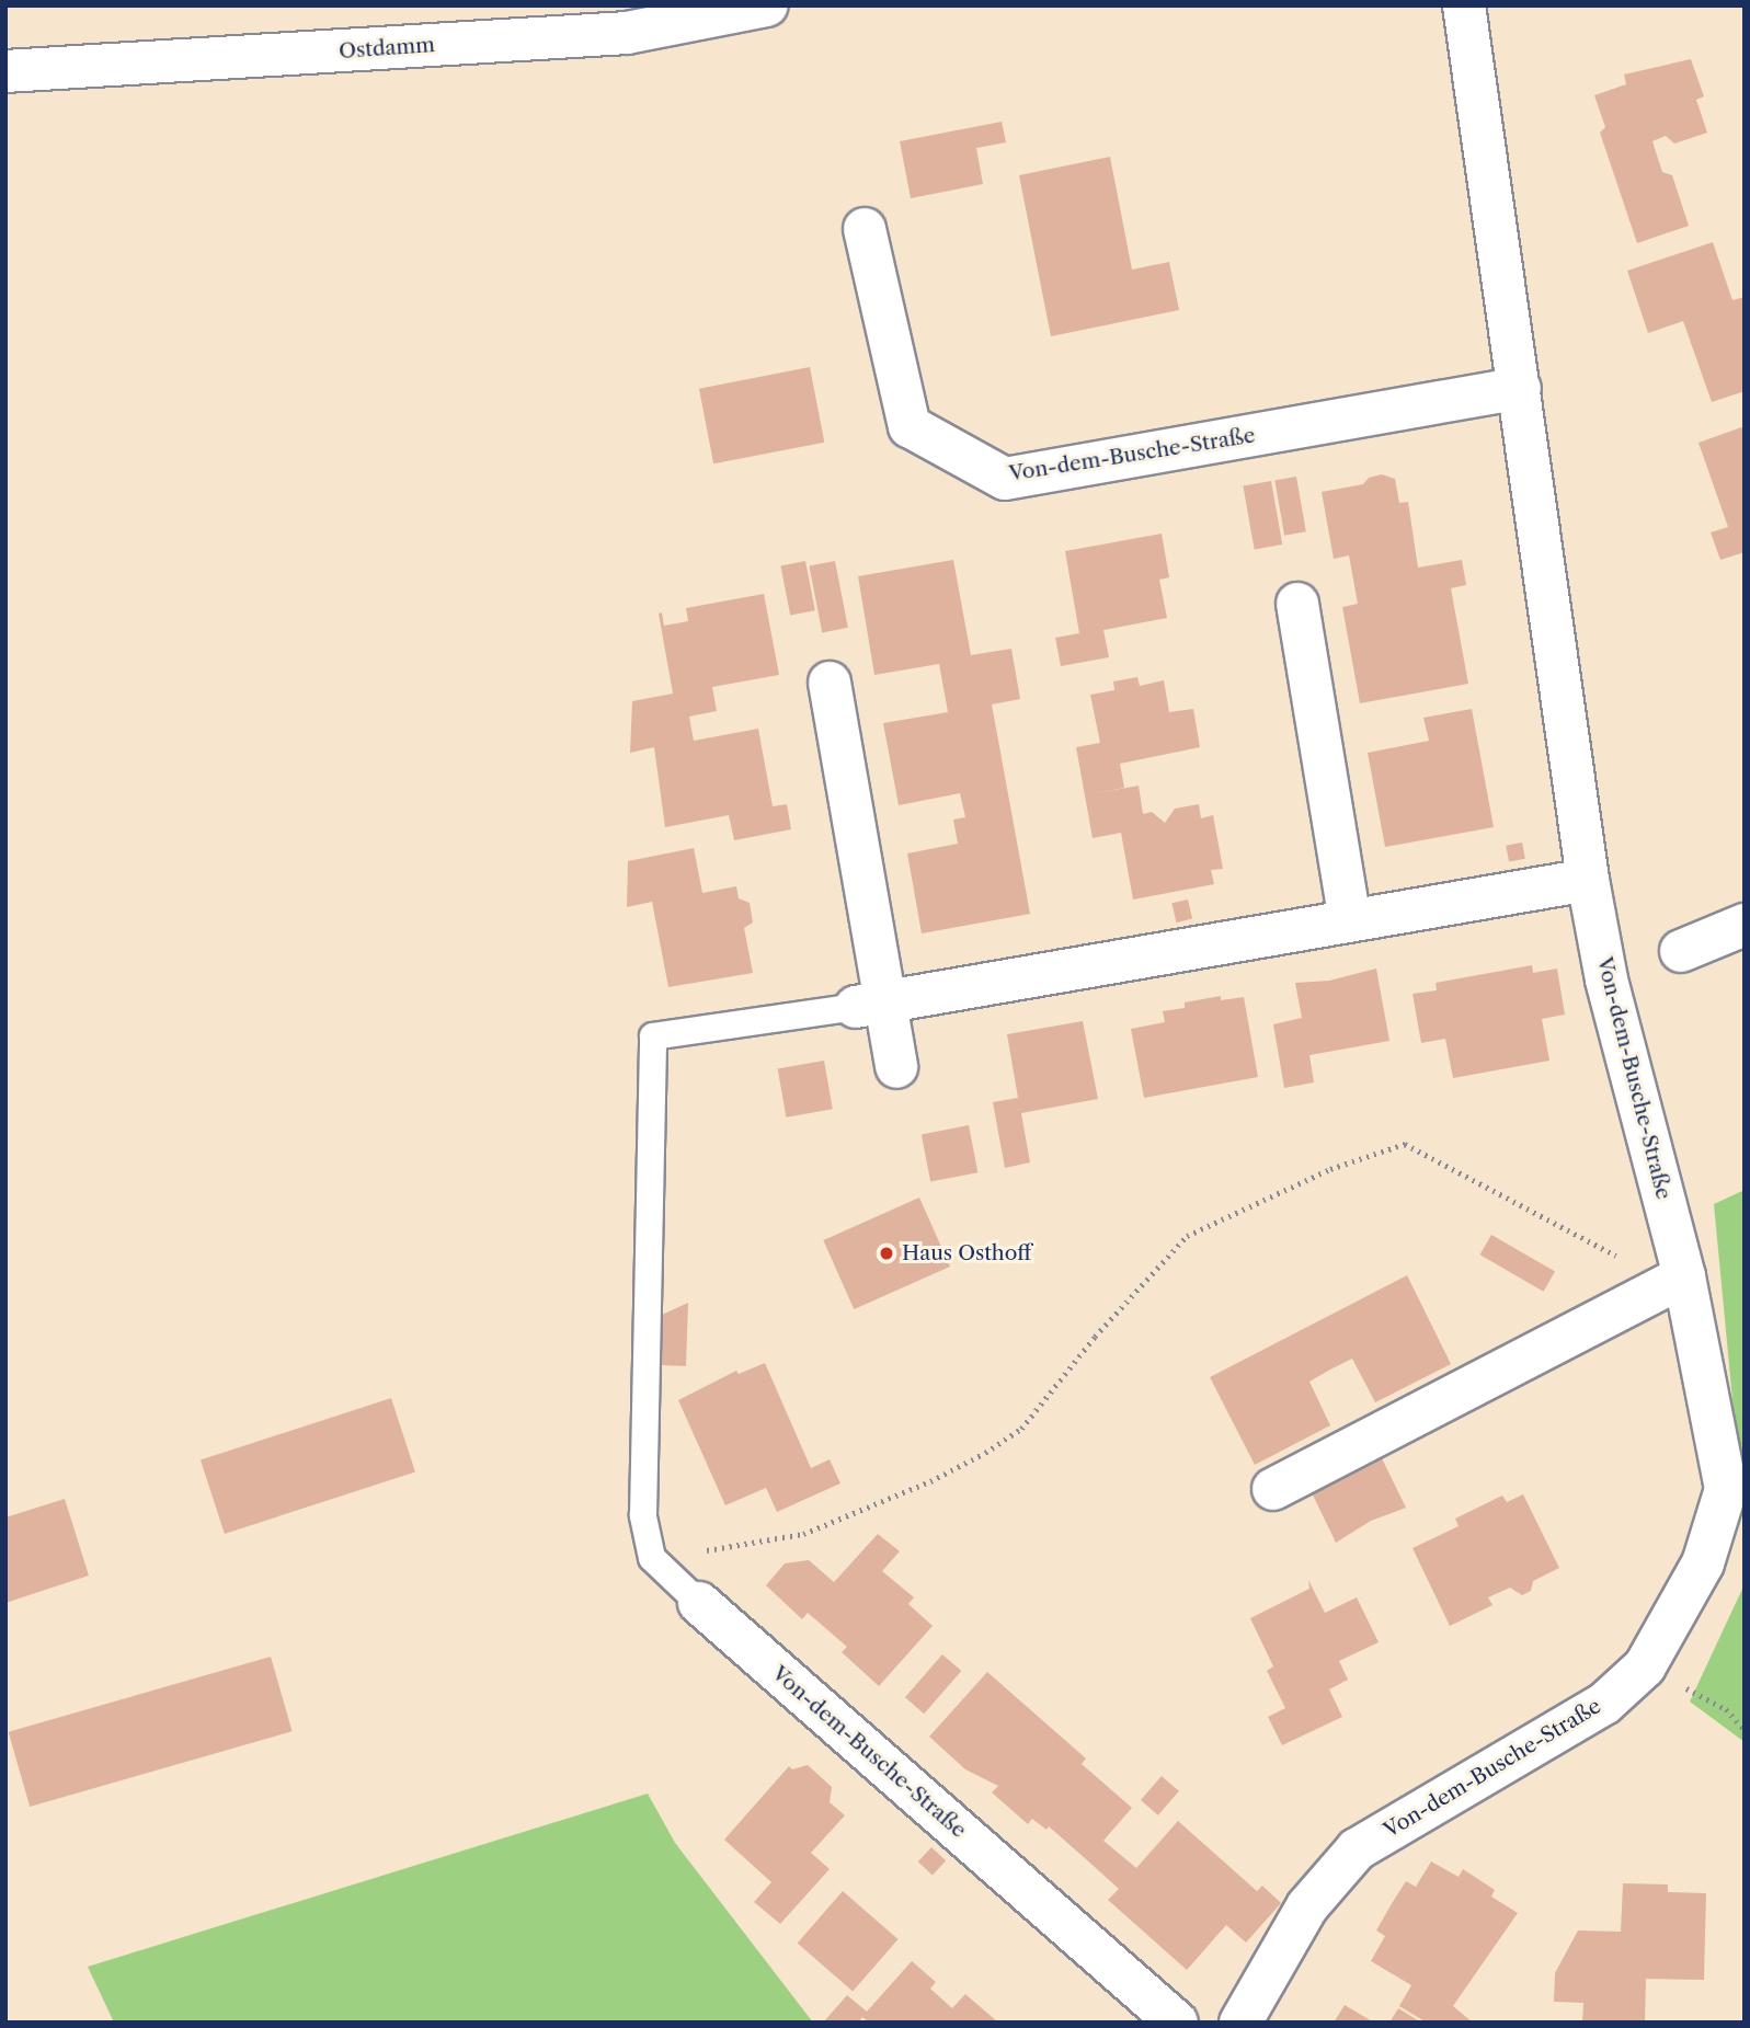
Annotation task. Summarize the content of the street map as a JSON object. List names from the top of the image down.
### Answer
{
  "streets": {
    "street": ["Ostdamm", "Von-dem-Busche-Straße"]
  },
  "places": ["Haus Osthoff"]
}
